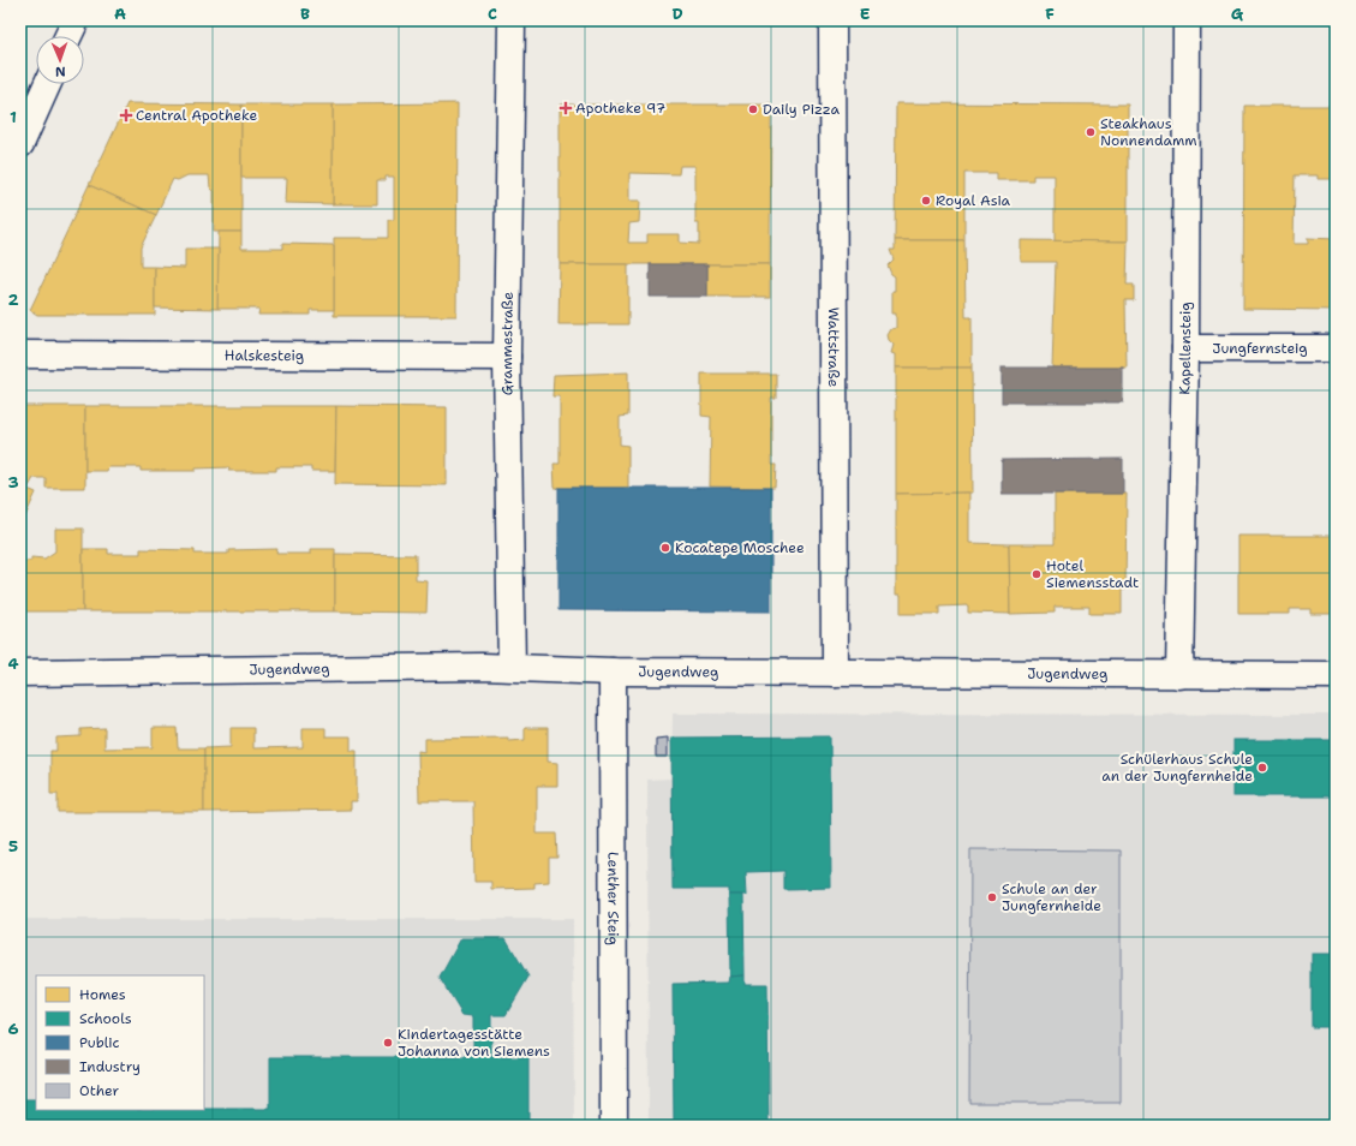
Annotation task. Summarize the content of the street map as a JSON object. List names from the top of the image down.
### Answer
{
  "streets": {
    "street": [
      "Grammestraße",
      "Wattstraße",
      "Kapellensteig",
      "Jungfernsteig",
      "Halskesteig",
      "Jugendweg",
      "Lenther Steig"
    ]
  },
  "crossings": [
    ["Grammestraße", "Halskesteig"],
    ["Grammestraße", "Jugendweg"],
    ["Wattstraße", "Jugendweg"],
    ["Kapellensteig", "Jungfernsteig"],
    ["Kapellensteig", "Jugendweg"],
    ["Jugendweg", "Lenther Steig"]
  ],
  "places": {
    "health": ["Apotheke 97", "Central Apotheke"],
    "other": [
      "Daily Pizza",
      "Steakhaus Nonnendamm",
      "Royal Asia",
      "Kocatepe Moschee",
      "Hotel Siemensstadt",
      "Schülerhaus Schule an der Jungfernheide",
      "Schule an der Jungfernheide",
      "Kindertagesstätte Johanna von Siemens"
    ]
  },
  "legend": [
    "Homes",
    "Schools",
    "Public",
    "Industry",
    "Other"
  ],
  "north": "bottom",
  "grid": {
    "columns": [
      "A",
      "B",
      "C",
      "D",
      "E",
      "F",
      "G"
    ],
    "rows": [
      "1",
      "2",
      "3",
      "4",
      "5",
      "6"
    ]
  }
}
